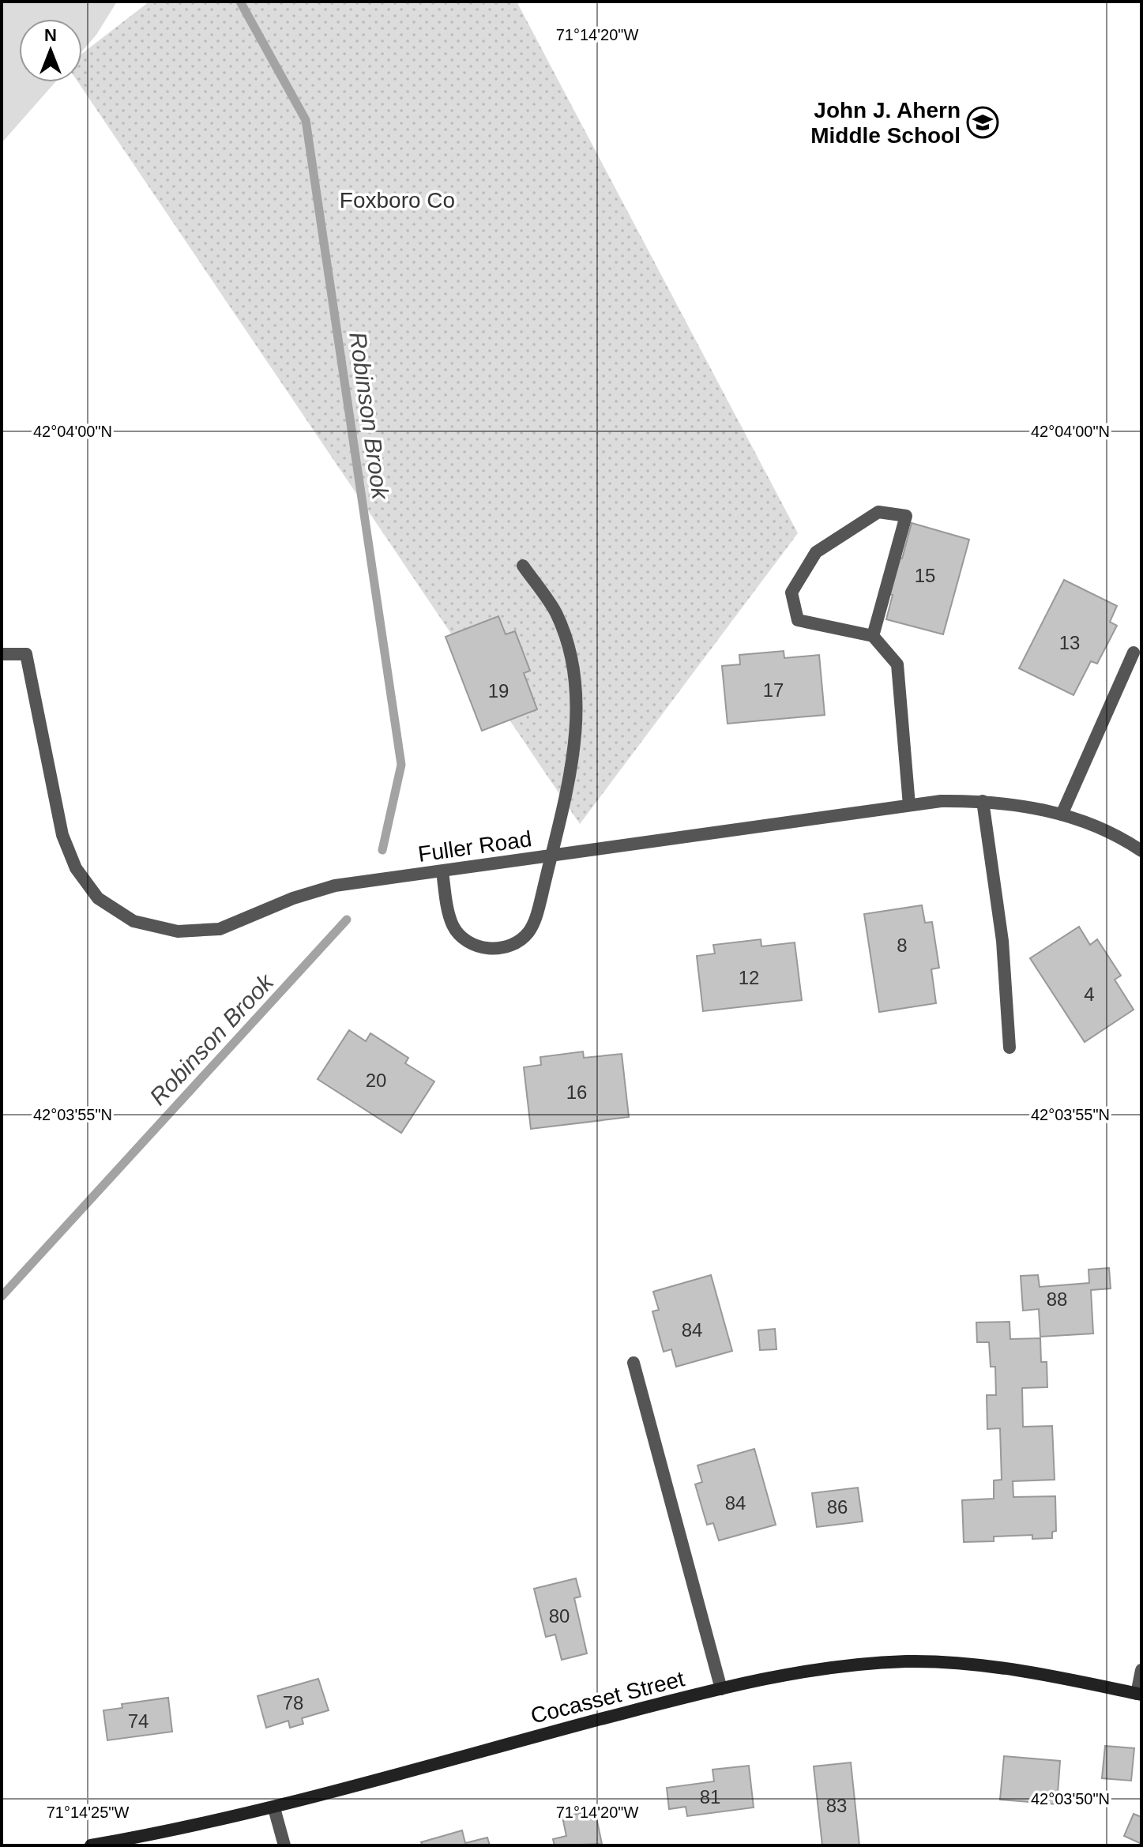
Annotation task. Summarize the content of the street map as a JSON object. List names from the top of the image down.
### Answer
{
  "streets": {
    "main road": ["Cocasset Street"],
    "street": ["Fuller Road"]
  },
  "water": ["Robinson Brook"],
  "parks": ["Foxboro Co"],
  "places": {
    "school or university": ["John J. Ahern Middle School"]
  },
  "house_numbers": [
    "15",
    "13",
    "17",
    "19",
    "8",
    "12",
    "4",
    "20",
    "16",
    "88",
    "84",
    "84",
    "86",
    "80",
    "78",
    "74",
    "81",
    "83"
  ],
  "north": "top",
  "coordinates": [
    "71°14'20\"W",
    "42°04'00\"N",
    "42°03'55\"N",
    "42°03'50\"N",
    "71°14'25\"W"
  ]
}
